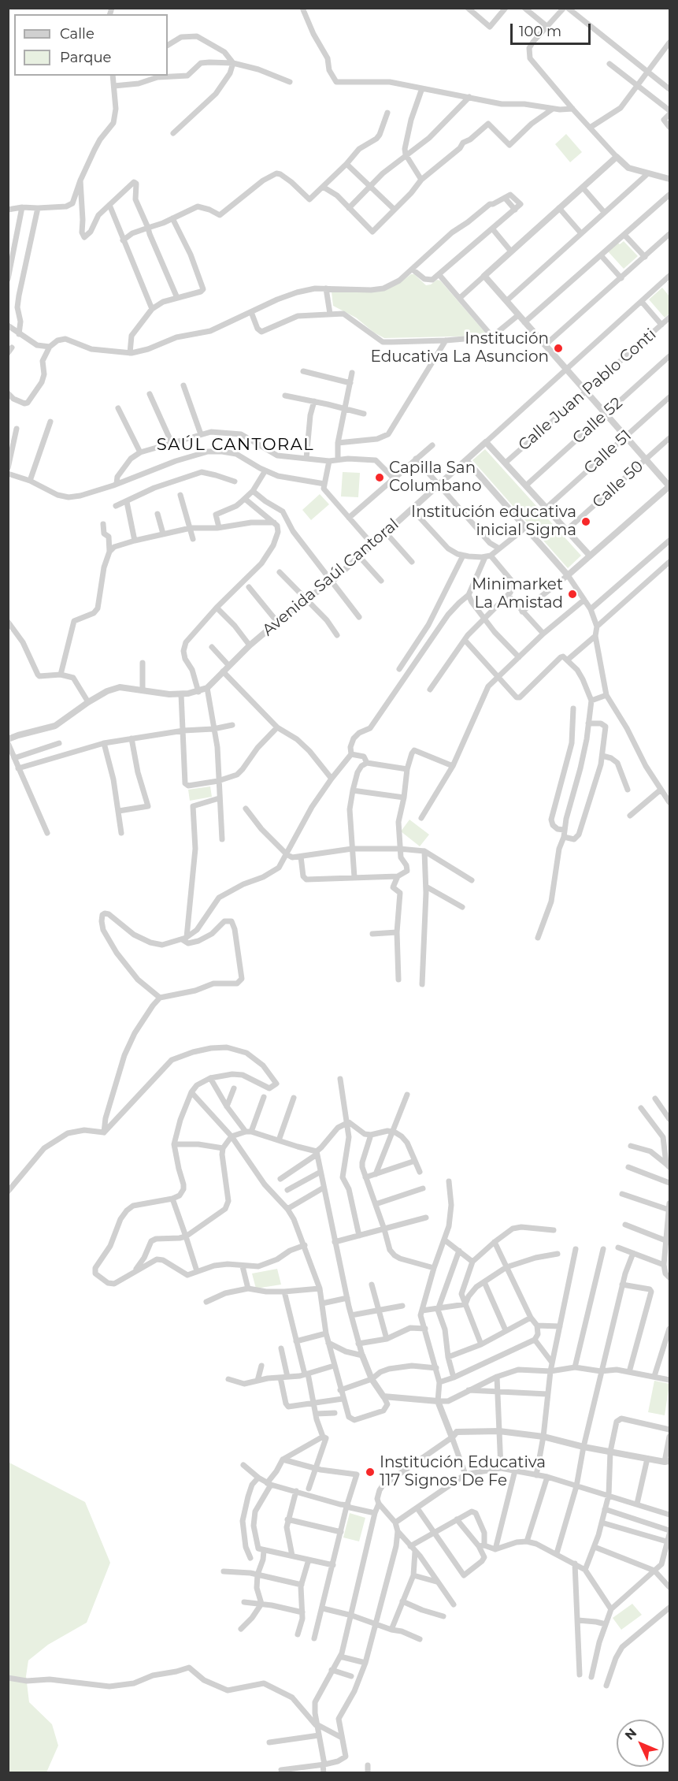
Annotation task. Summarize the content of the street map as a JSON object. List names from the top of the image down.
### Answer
{
  "streets": {
    "street": [
      "Calle Juan Pablo Conti",
      "Calle 52",
      "Calle 51",
      "Calle 50",
      "Avenida Saúl Cantoral"
    ]
  },
  "districts": ["SAÚL CANTORAL"],
  "places": [
    "Institución Educativa La Asuncion",
    "Capilla San Columbano",
    "Institución educativa inicial Sigma",
    "Minimarket La Amistad",
    "Institución Educativa 117 Signos De Fe"
  ],
  "legend": ["Calle", "Parque"],
  "scale_bar": "100 m",
  "north": "top left"
}
